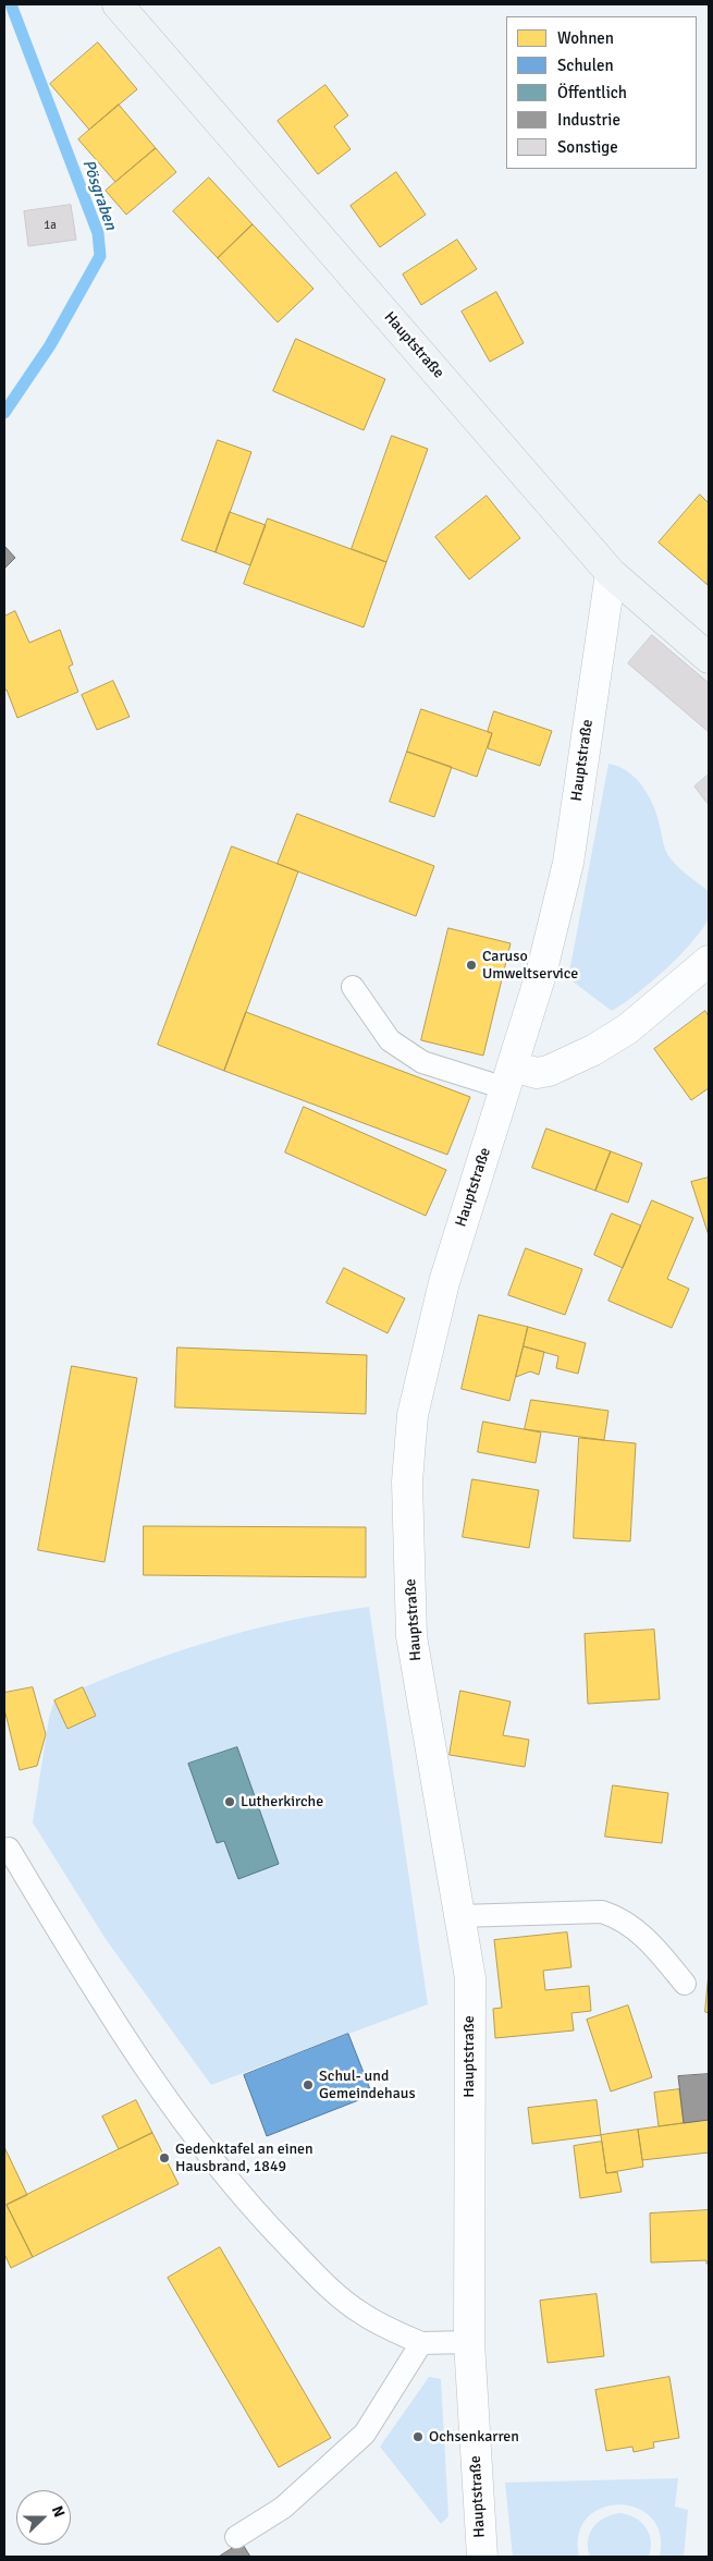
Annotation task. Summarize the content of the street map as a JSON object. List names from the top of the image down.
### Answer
{
  "streets": {
    "street": ["Hauptstraße"]
  },
  "water": ["Pösgraben"],
  "places": [
    "Caruso Umweltservice",
    "Lutherkirche",
    "Schul- und Gemeindehaus",
    "Gedenktafel an einen Hausbrand, 1849",
    "Ochsenkarren"
  ],
  "house_numbers": ["1a"],
  "legend": [
    "Wohnen",
    "Schulen",
    "Öffentlich",
    "Industrie",
    "Sonstige"
  ],
  "north": "right"
}
